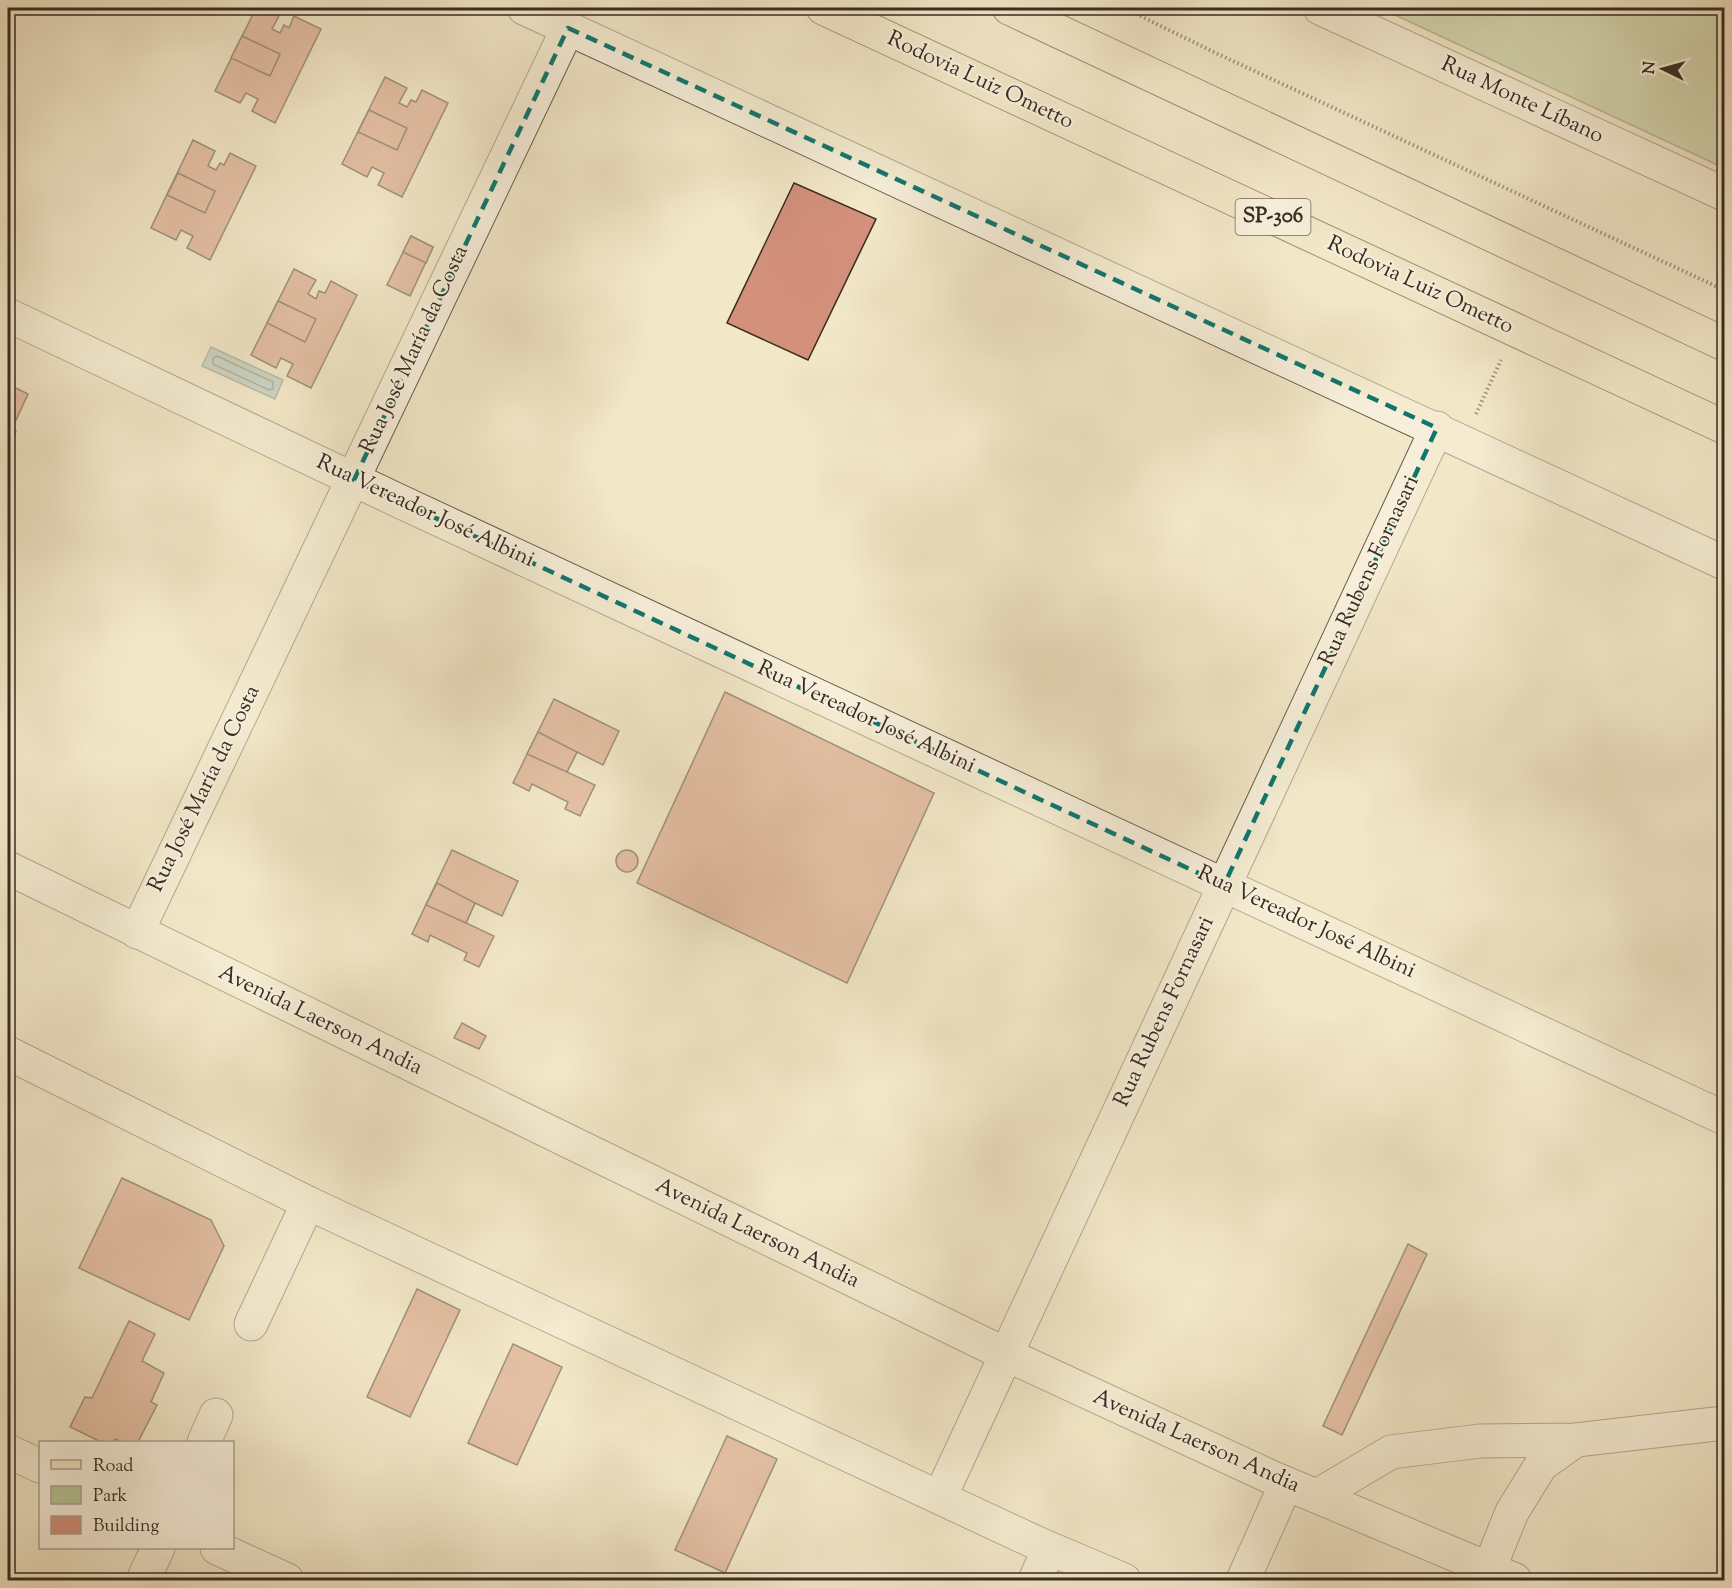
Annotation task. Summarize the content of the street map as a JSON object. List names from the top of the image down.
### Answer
{
  "streets": {
    "main road": ["Rodovia Luiz Ometto", "SP-306"],
    "street": [
      "Rua Monte Líbano",
      "Rua José María da Costa",
      "Rua Vereador José Albini",
      "Rua Rubens Fornasari",
      "Avenida Laerson Andia"
    ]
  },
  "crossings": [
    ["Rua José María da Costa", "Rua Vereador José Albini"],
    ["Rua José María da Costa", "Avenida Laerson Andia"],
    ["Rua Vereador José Albini", "Rua Rubens Fornasari"],
    ["Rua Rubens Fornasari", "Avenida Laerson Andia"]
  ],
  "legend": ["Road", "Park", "Building"],
  "north": "left"
}
